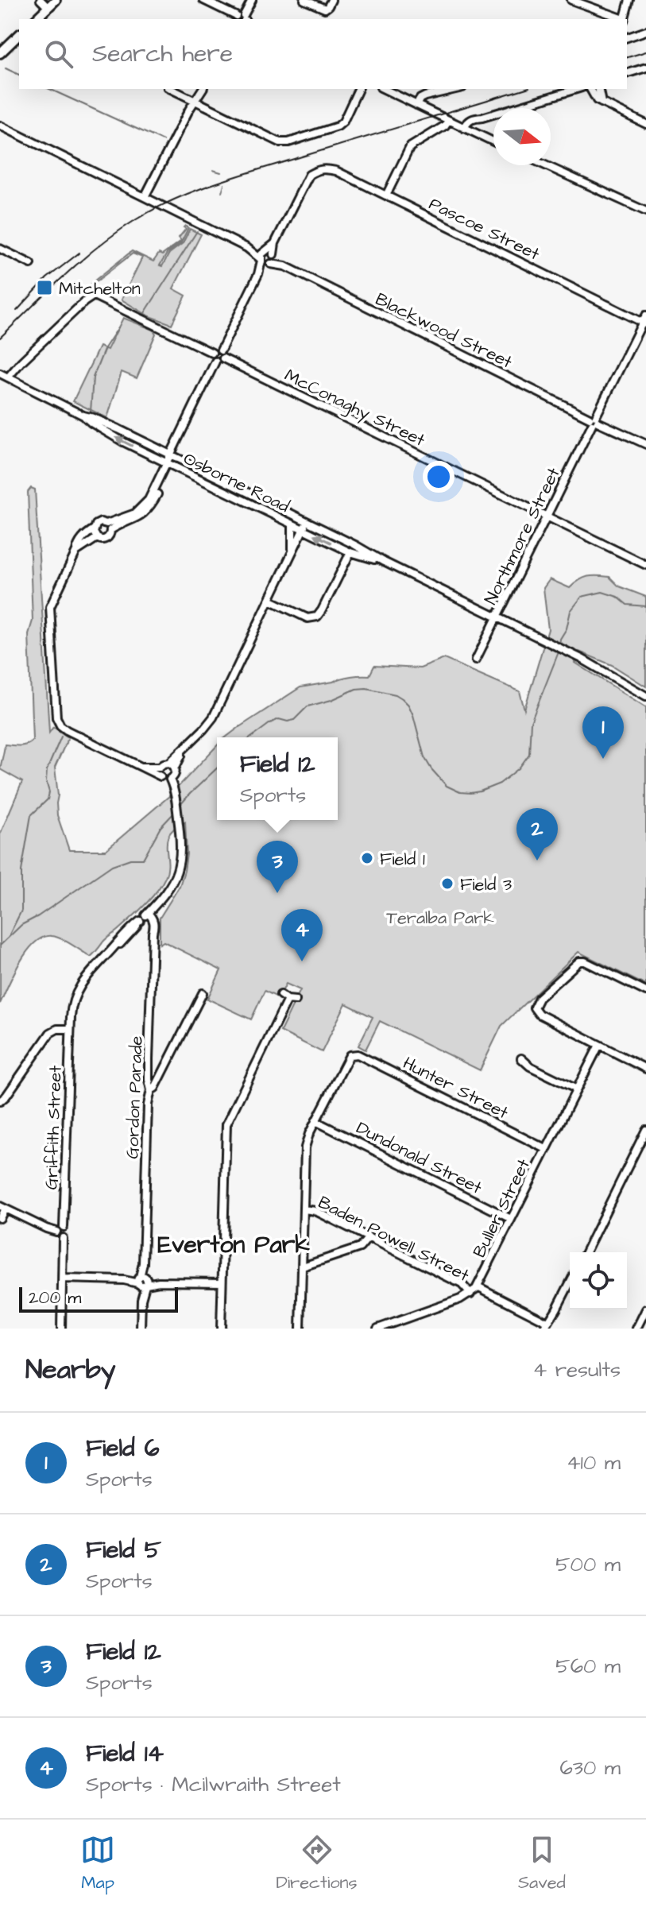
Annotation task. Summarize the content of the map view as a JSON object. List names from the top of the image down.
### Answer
{
  "streets": {
    "street": [
      "Pascoe Street",
      "Blackwood Street",
      "McConaghy Street",
      "Osborne Road",
      "Northmore Street",
      "Hunter Street",
      "Gordon Parade",
      "Griffith Street",
      "Dundonald Street",
      "Buller Street",
      "Baden Powell Street"
    ]
  },
  "crossings": [
    ["Pascoe Street", "Blackwood Street"],
    ["Pascoe Street", "Northmore Street"],
    ["Blackwood Street", "Northmore Street"],
    ["McConaghy Street", "Northmore Street"],
    ["Osborne Road", "Northmore Street"],
    ["Hunter Street", "Dundonald Street"],
    ["Hunter Street", "Buller Street"],
    ["Gordon Parade", "Griffith Street"],
    ["Dundonald Street", "Buller Street"],
    ["Buller Street", "Baden Powell Street"]
  ],
  "districts": ["Everton Park"],
  "parks": ["Teralba Park"],
  "places": {
    "transit": ["Mitchelton"],
    "other": ["Field 1", "Field 3"]
  },
  "scale_bar": "200 m",
  "north": "right",
  "page": {
    "search": "Search here",
    "pins": [
      "1",
      "2",
      "3",
      "4"
    ],
    "popup": ["Field 12", "Sports"],
    "scale": "200 m",
    "heading": ["Nearby", "4 results"],
    "list": [
      {
        "mark": "1",
        "name": "Field 6",
        "note": "Sports",
        "value": "410 m"
      },
      {
        "mark": "2",
        "name": "Field 5",
        "note": "Sports",
        "value": "500 m"
      },
      {
        "mark": "3",
        "name": "Field 12",
        "note": "Sports",
        "value": "560 m"
      },
      {
        "mark": "4",
        "name": "Field 14",
        "note": "Sports · Mcilwraith Street",
        "value": "630 m"
      }
    ],
    "nav": ["Map", "Directions", "Saved"]
  }
}
